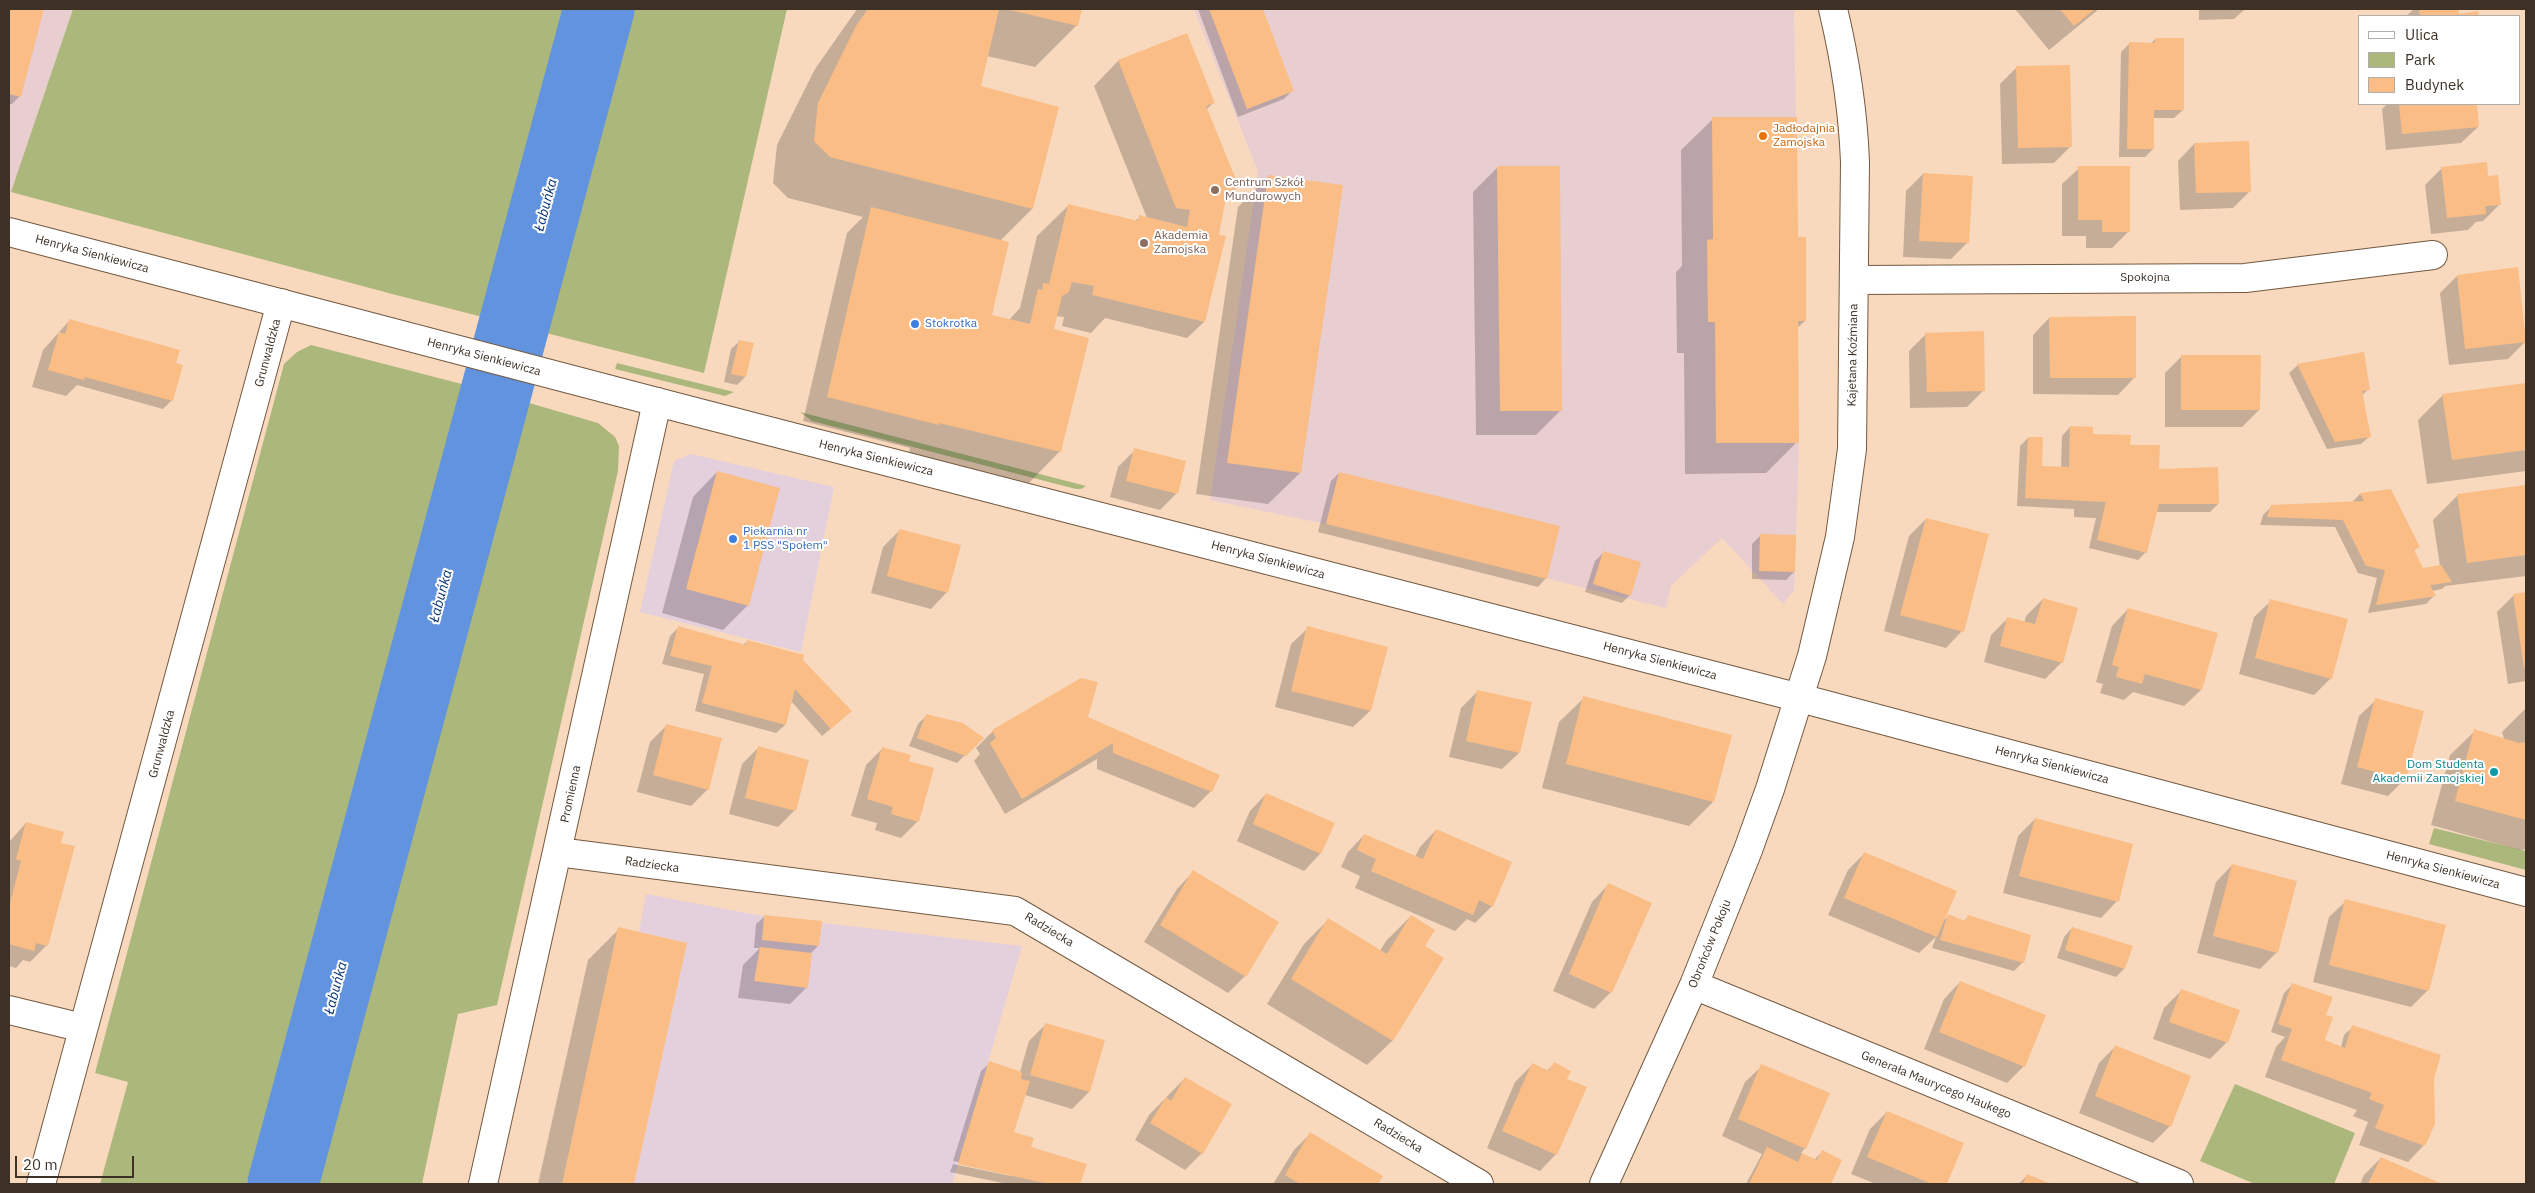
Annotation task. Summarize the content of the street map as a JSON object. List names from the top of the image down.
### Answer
{
  "streets": {
    "street": [
      "Henryka Sienkiewicza",
      "Spokojna",
      "Grunwaldzka",
      "Kajetana Koźmiana",
      "Promienna",
      "Radziecka",
      "Obrońców Pokoju",
      "Generała Maurycego Haukego"
    ]
  },
  "crossings": [
    ["Henryka Sienkiewicza", "Grunwaldzka"],
    ["Henryka Sienkiewicza", "Kajetana Koźmiana"],
    ["Henryka Sienkiewicza", "Promienna"],
    ["Henryka Sienkiewicza", "Obrońców Pokoju"],
    ["Spokojna", "Kajetana Koźmiana"],
    ["Kajetana Koźmiana", "Obrońców Pokoju"],
    ["Promienna", "Radziecka"],
    ["Obrońców Pokoju", "Generała Maurycego Haukego"]
  ],
  "water": ["Łabuńka"],
  "places": [
    "Jadłodajnia Zamojska",
    "Centrum Szkół Mundurowych",
    "Akademia Zamojska",
    "Stokrotka",
    "Piekarnia nr 1 PSS \"Społem\"",
    "Dom Studenta Akademii Zamojskiej"
  ],
  "legend": ["Ulica", "Park", "Budynek"],
  "scale_bar": "20 m"
}
